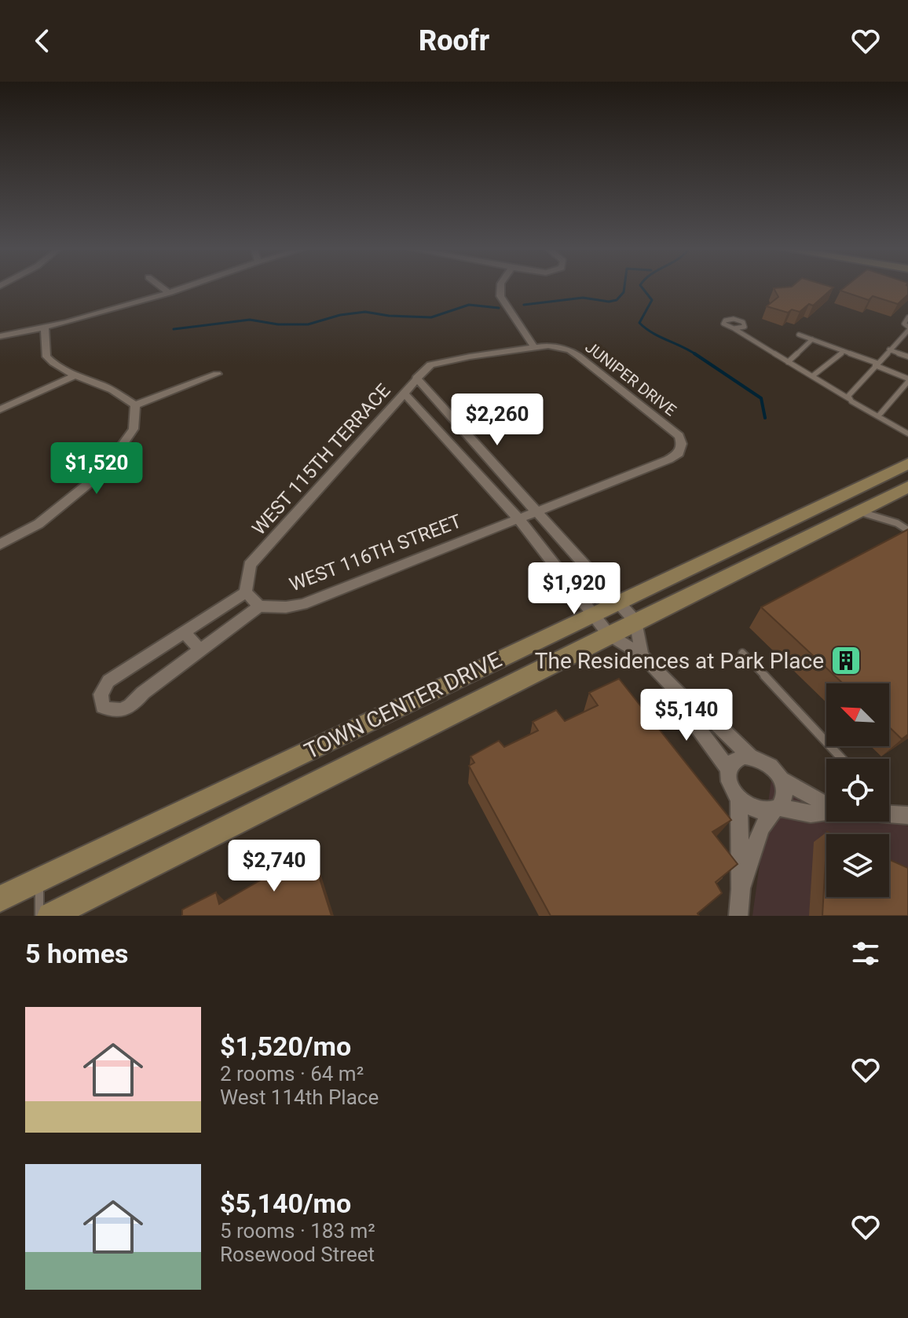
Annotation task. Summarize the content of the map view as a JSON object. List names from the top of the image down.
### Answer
{
  "streets": {
    "street": [
      "JUNIPER DRIVE",
      "WEST 115TH TERRACE",
      "WEST 116TH STREET",
      "TOWN CENTER DRIVE"
    ]
  },
  "crossings": [
    ["JUNIPER DRIVE", "WEST 115TH TERRACE"],
    ["JUNIPER DRIVE", "WEST 116TH STREET"]
  ],
  "places": {
    "building": ["The Residences at Park Place"]
  },
  "north": "top left",
  "page": {
    "header": "Roofr",
    "price": [
      "$2,260",
      "$1,520",
      "$1,920",
      "$5,140",
      "$2,740"
    ],
    "heading": "5 homes",
    "list": [
      {
        "name": "$1,520/mo",
        "note": "2 rooms · 64 m² · West 114th Place"
      },
      {
        "name": "$5,140/mo",
        "note": "5 rooms · 183 m² · Rosewood Street"
      }
    ]
  }
}
